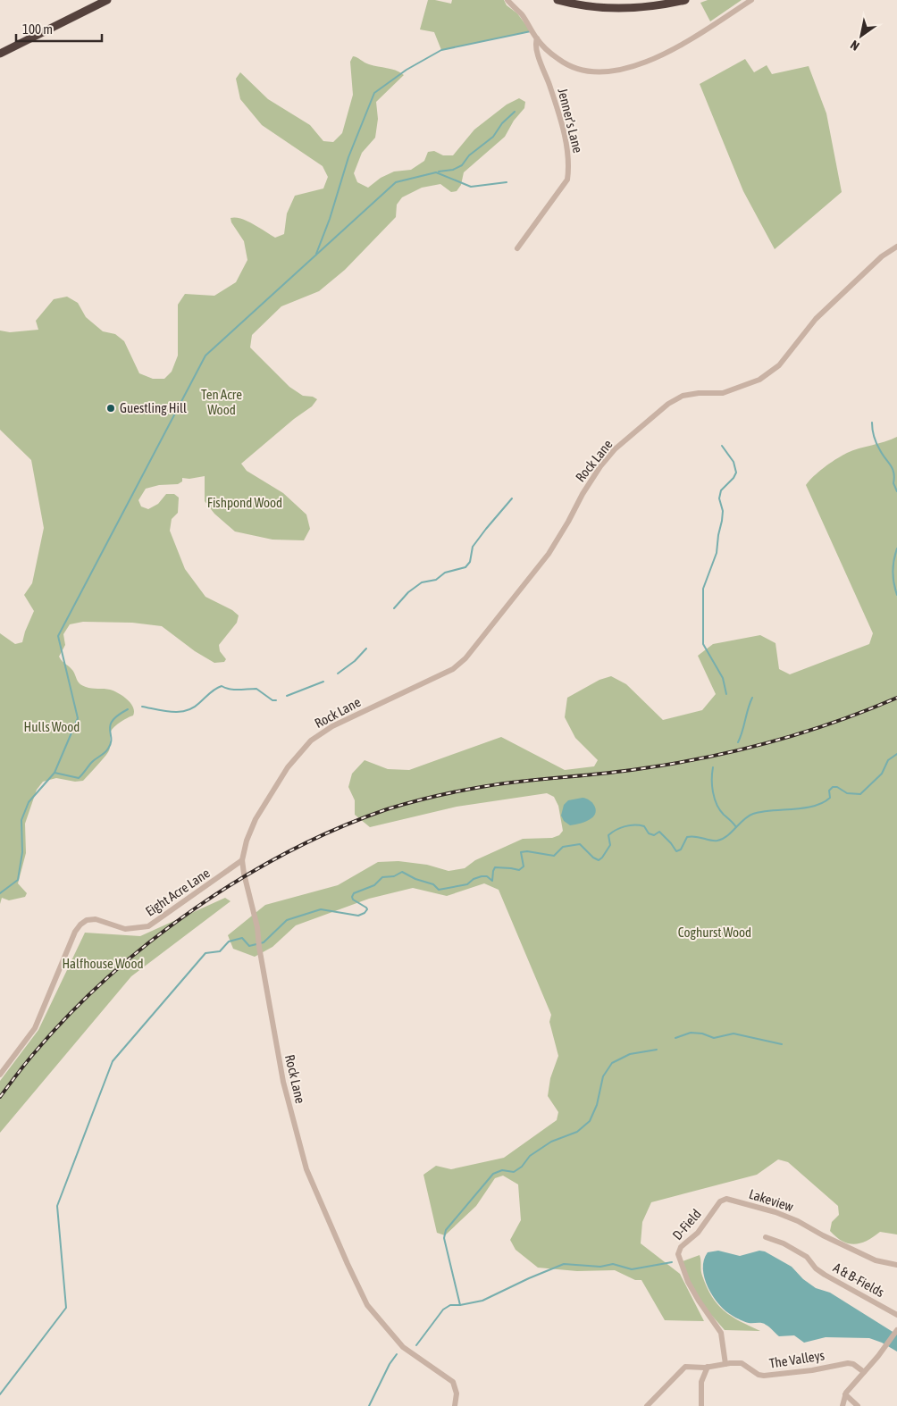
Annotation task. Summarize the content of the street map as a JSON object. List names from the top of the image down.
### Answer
{
  "streets": {
    "street": [
      "Jenner's Lane",
      "Rock Lane",
      "Eight Acre Lane",
      "Lakeview",
      "D-Field",
      "A & B-Fields",
      "The Valleys"
    ]
  },
  "crossings": [
    ["Rock Lane", "Eight Acre Lane"],
    ["Lakeview", "D-Field"],
    ["D-Field", "The Valleys"]
  ],
  "parks": [
    "Ten Acre Wood",
    "Fishpond Wood",
    "Hulls Wood",
    "Coghurst Wood",
    "Halfhouse Wood"
  ],
  "places": ["Guestling Hill"],
  "scale_bar": "100 m",
  "north": "bottom left"
}
